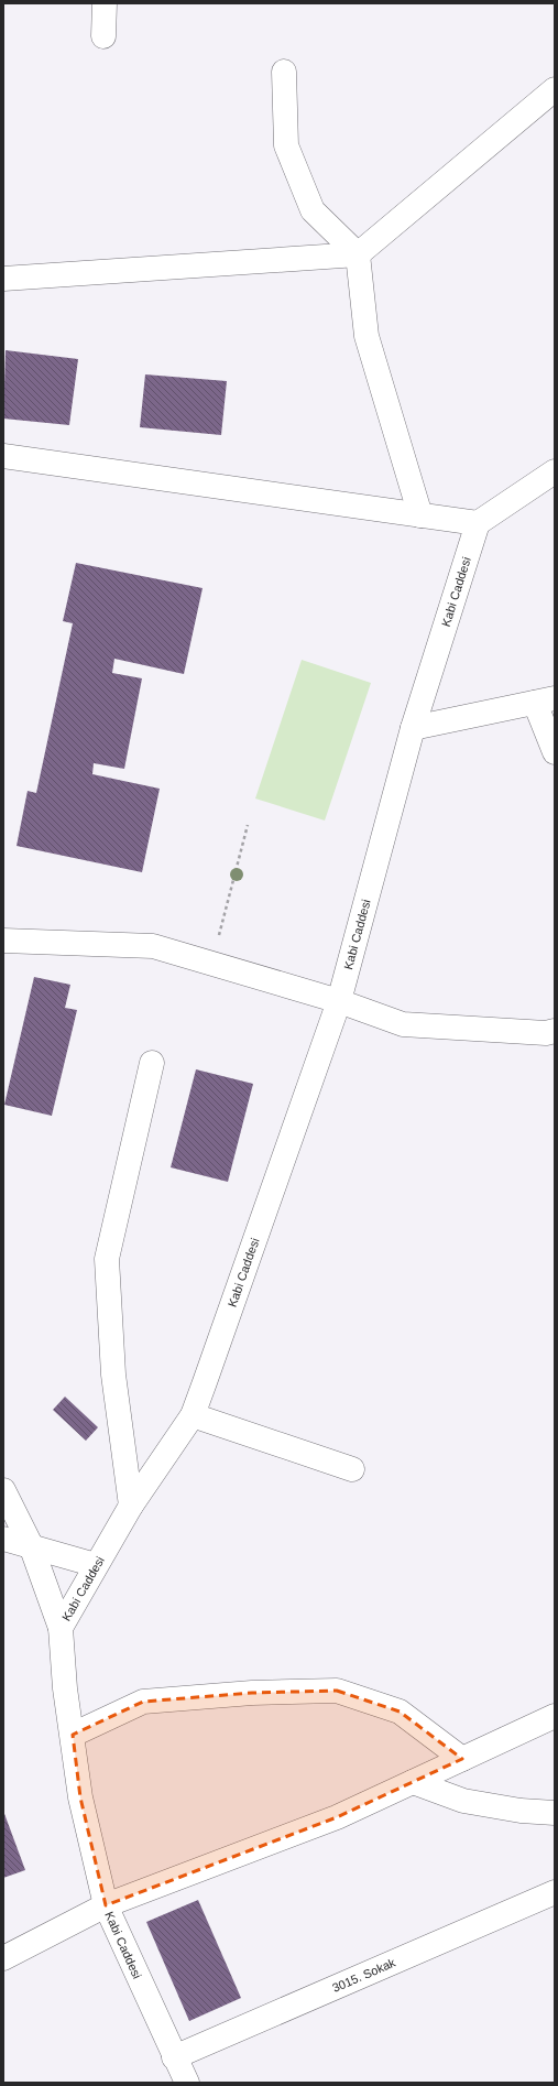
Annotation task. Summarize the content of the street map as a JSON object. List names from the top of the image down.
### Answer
{
  "streets": {
    "street": ["Kabi Caddesi", "3015. Sokak"]
  },
  "crossings": [
    ["Kabi Caddesi", "3015. Sokak"]
  ]
}
